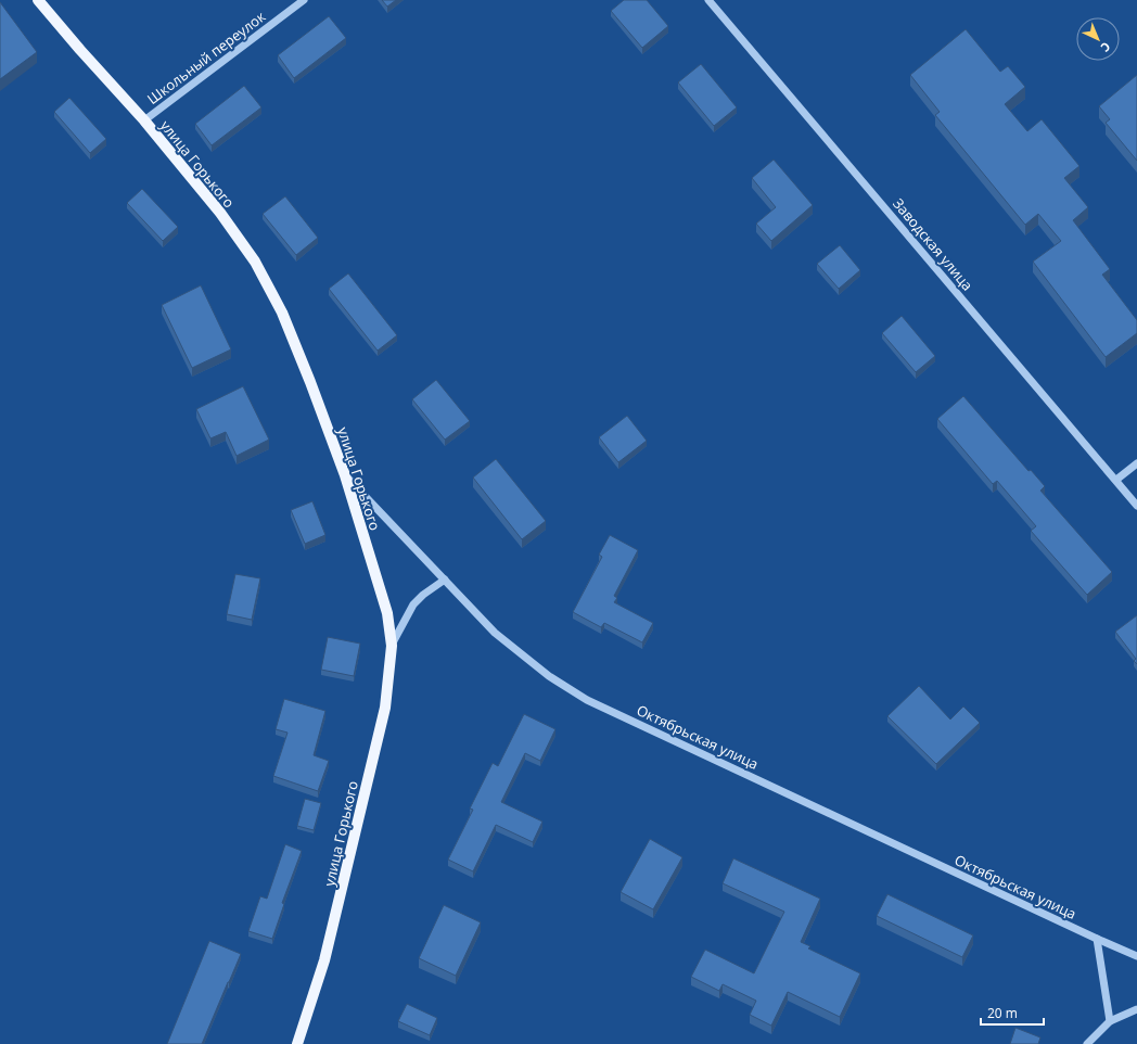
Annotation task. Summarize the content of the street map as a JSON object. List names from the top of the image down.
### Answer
{
  "streets": {
    "main road": ["улица Горького"],
    "street": ["Школьный переулок", "Заводская улица", "Октябрьская улица"]
  },
  "crossings": [
    ["Школьный переулок", "улица Горького"],
    ["улица Горького", "Октябрьская улица"]
  ],
  "scale_bar": "20 m",
  "north": "bottom right"
}
